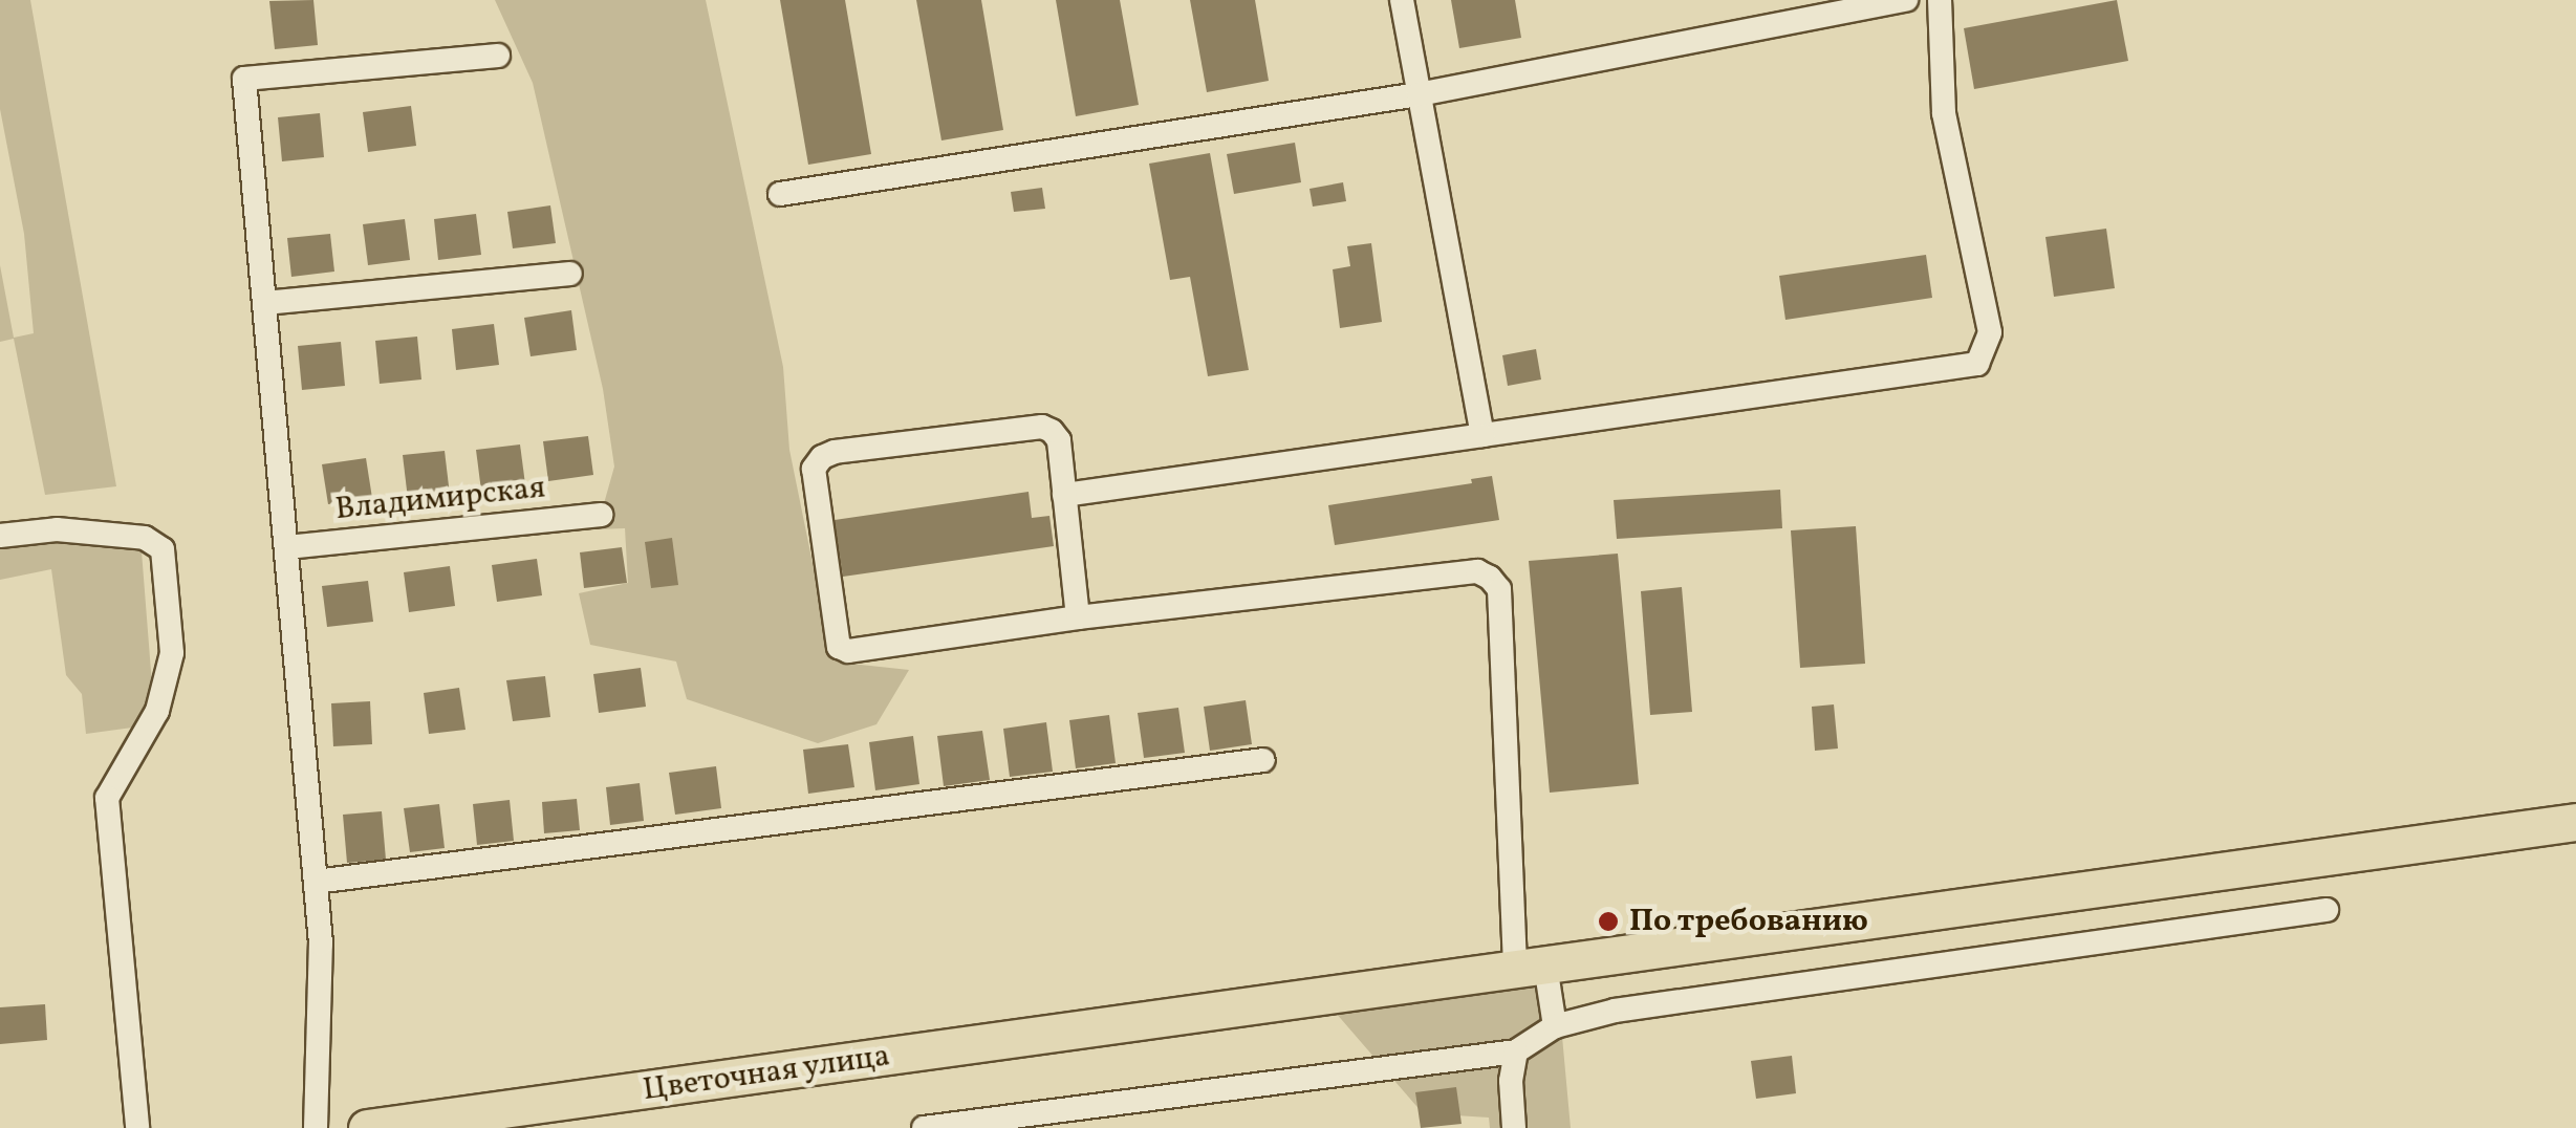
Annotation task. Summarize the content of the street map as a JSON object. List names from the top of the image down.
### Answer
{
  "streets": {
    "main road": ["Цветочная улица"],
    "street": ["Владимирская"]
  },
  "places": ["По требованию"]
}
